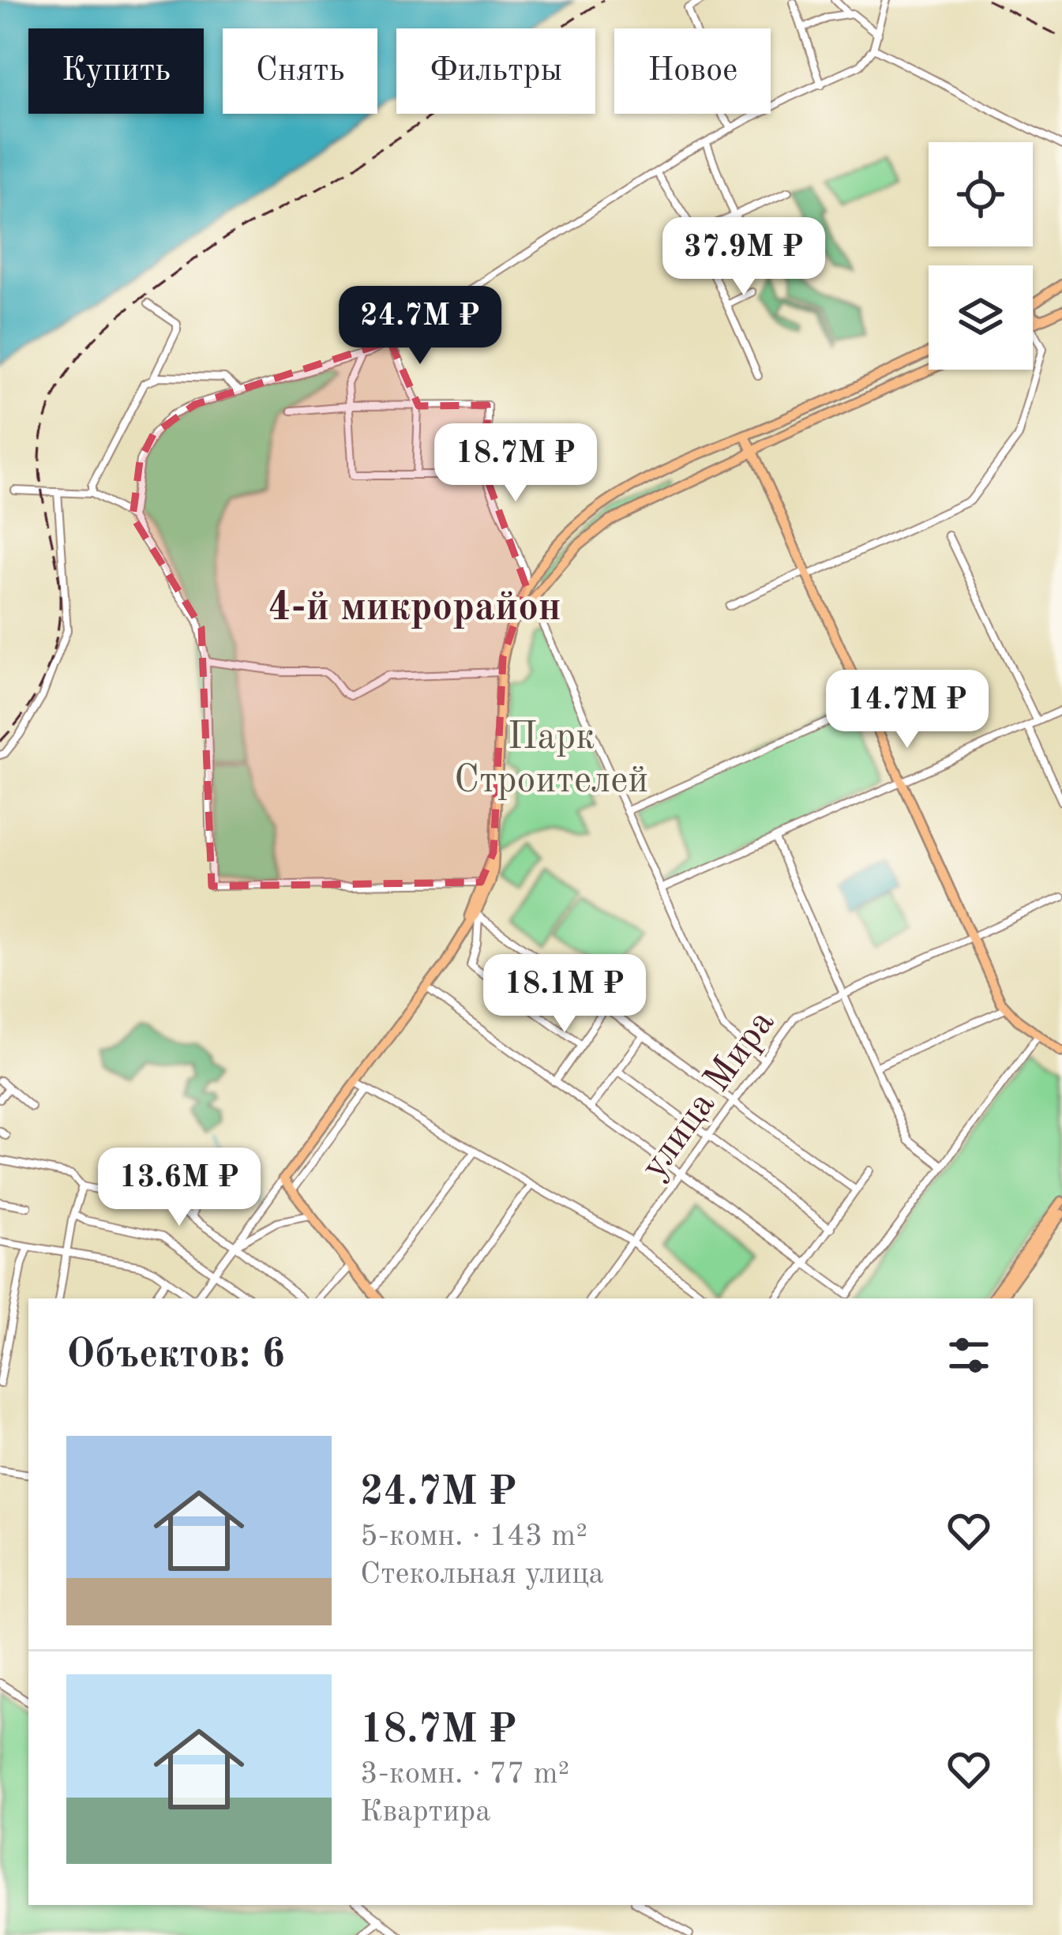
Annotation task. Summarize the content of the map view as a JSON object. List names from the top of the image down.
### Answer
{
  "streets": {
    "street": ["улица Мира"]
  },
  "districts": ["4-й микрорайон"],
  "parks": ["Парк Строителей"],
  "page": {
    "chip": [
      "Купить",
      "Снять",
      "Фильтры",
      "Новое"
    ],
    "price": [
      "37.9M ₽",
      "24.7M ₽",
      "18.7M ₽",
      "14.7M ₽",
      "18.1M ₽",
      "13.6M ₽"
    ],
    "heading": "Объектов: 6",
    "list": [
      {
        "name": "24.7M ₽",
        "note": "5-комн. · 143 m² · Стекольная улица"
      },
      {
        "name": "18.7M ₽",
        "note": "3-комн. · 77 m² · Квартира"
      }
    ]
  }
}
